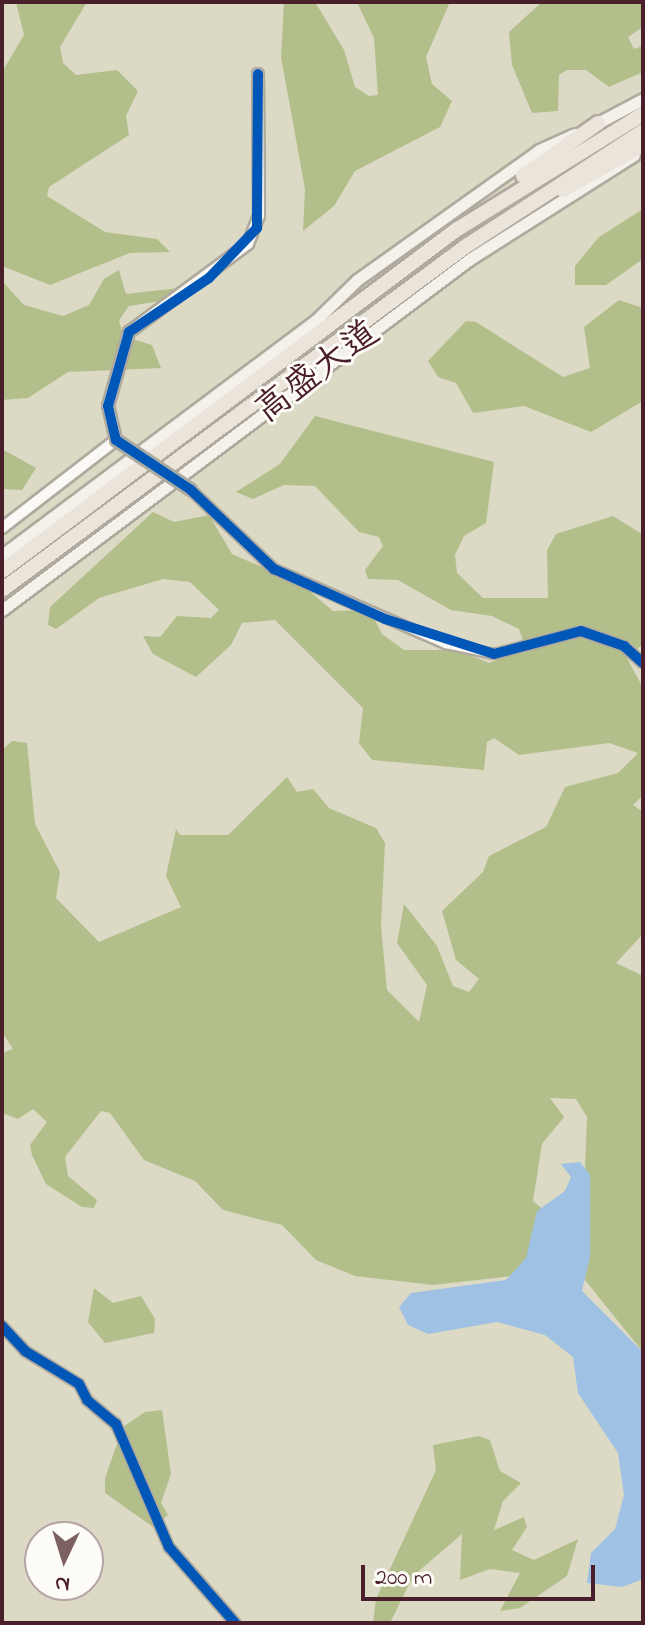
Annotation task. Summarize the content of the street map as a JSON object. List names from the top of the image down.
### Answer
{
  "streets": {
    "highway": ["高盛大道"]
  },
  "scale_bar": "200 m",
  "north": "bottom"
}
